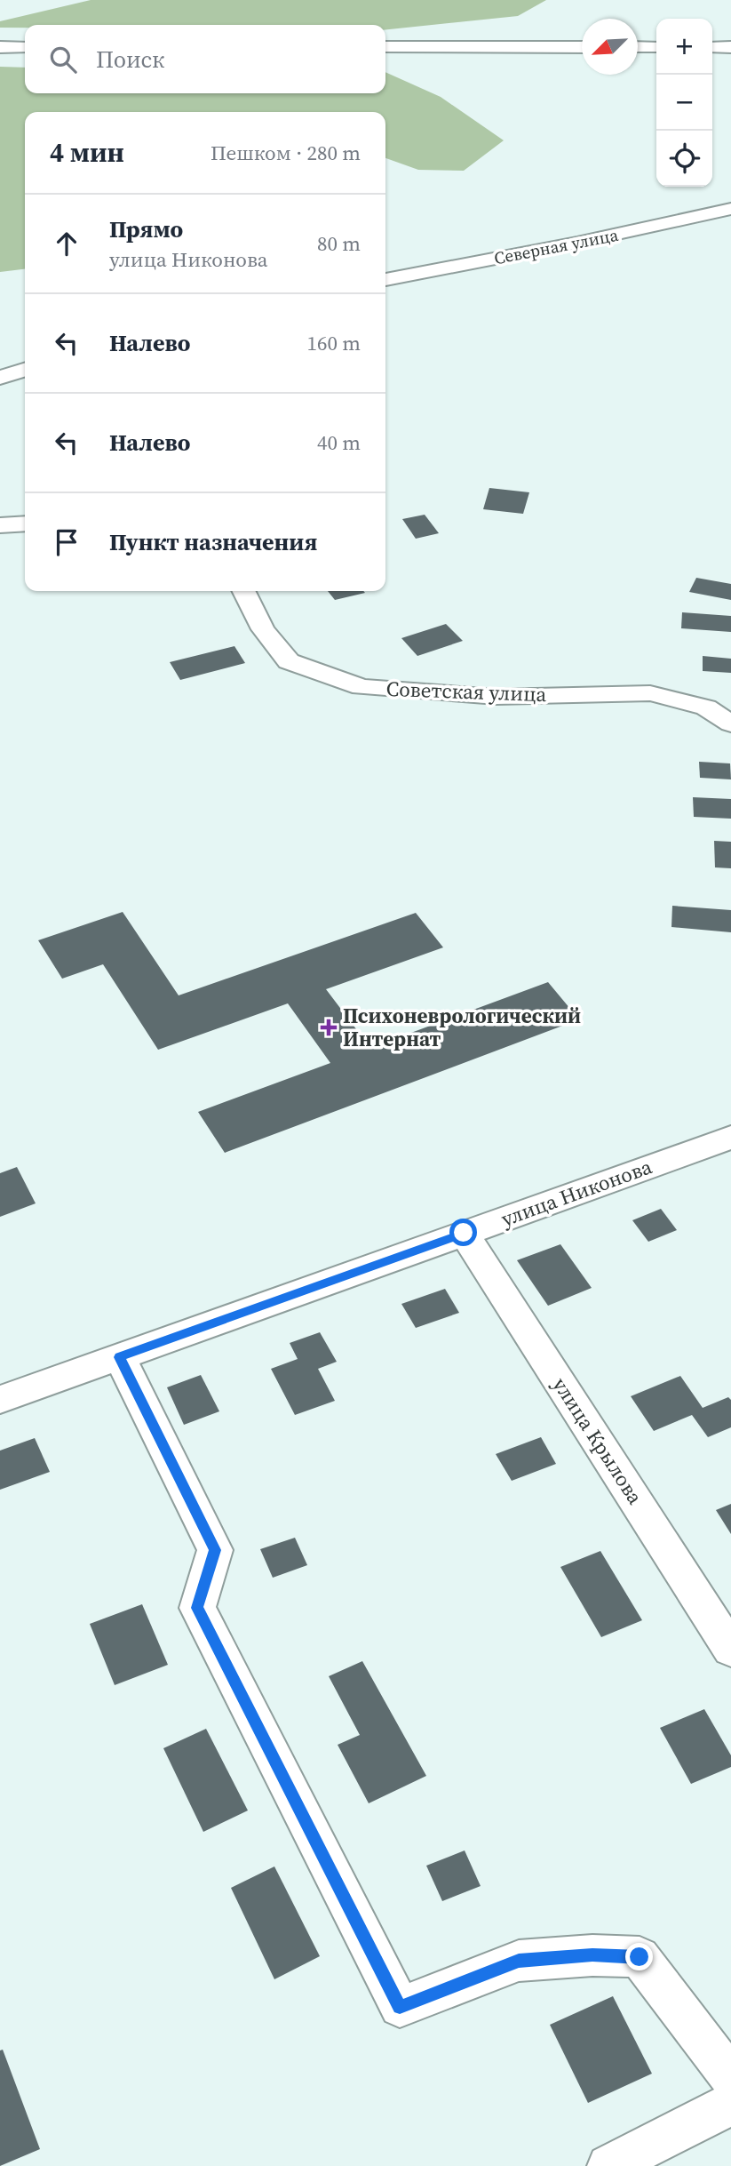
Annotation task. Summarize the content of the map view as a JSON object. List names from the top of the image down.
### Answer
{
  "streets": {
    "street": [
      "Северная улица",
      "Советская улица",
      "улица Никонова",
      "улица Крылова"
    ]
  },
  "crossings": [
    ["улица Никонова", "улица Крылова"]
  ],
  "places": {
    "health": ["Психоневрологический Интернат"]
  },
  "north": "bottom left",
  "page": {
    "map_buttons": ["+", "−"],
    "search": "Поиск",
    "heading": ["4 мин", "Пешком · 280 m"],
    "list": [
      ["Прямо", "улица Никонова", "80 m"],
      ["Налево", "160 m"],
      ["Налево", "40 m"],
      "Пункт назначения"
    ]
  }
}
